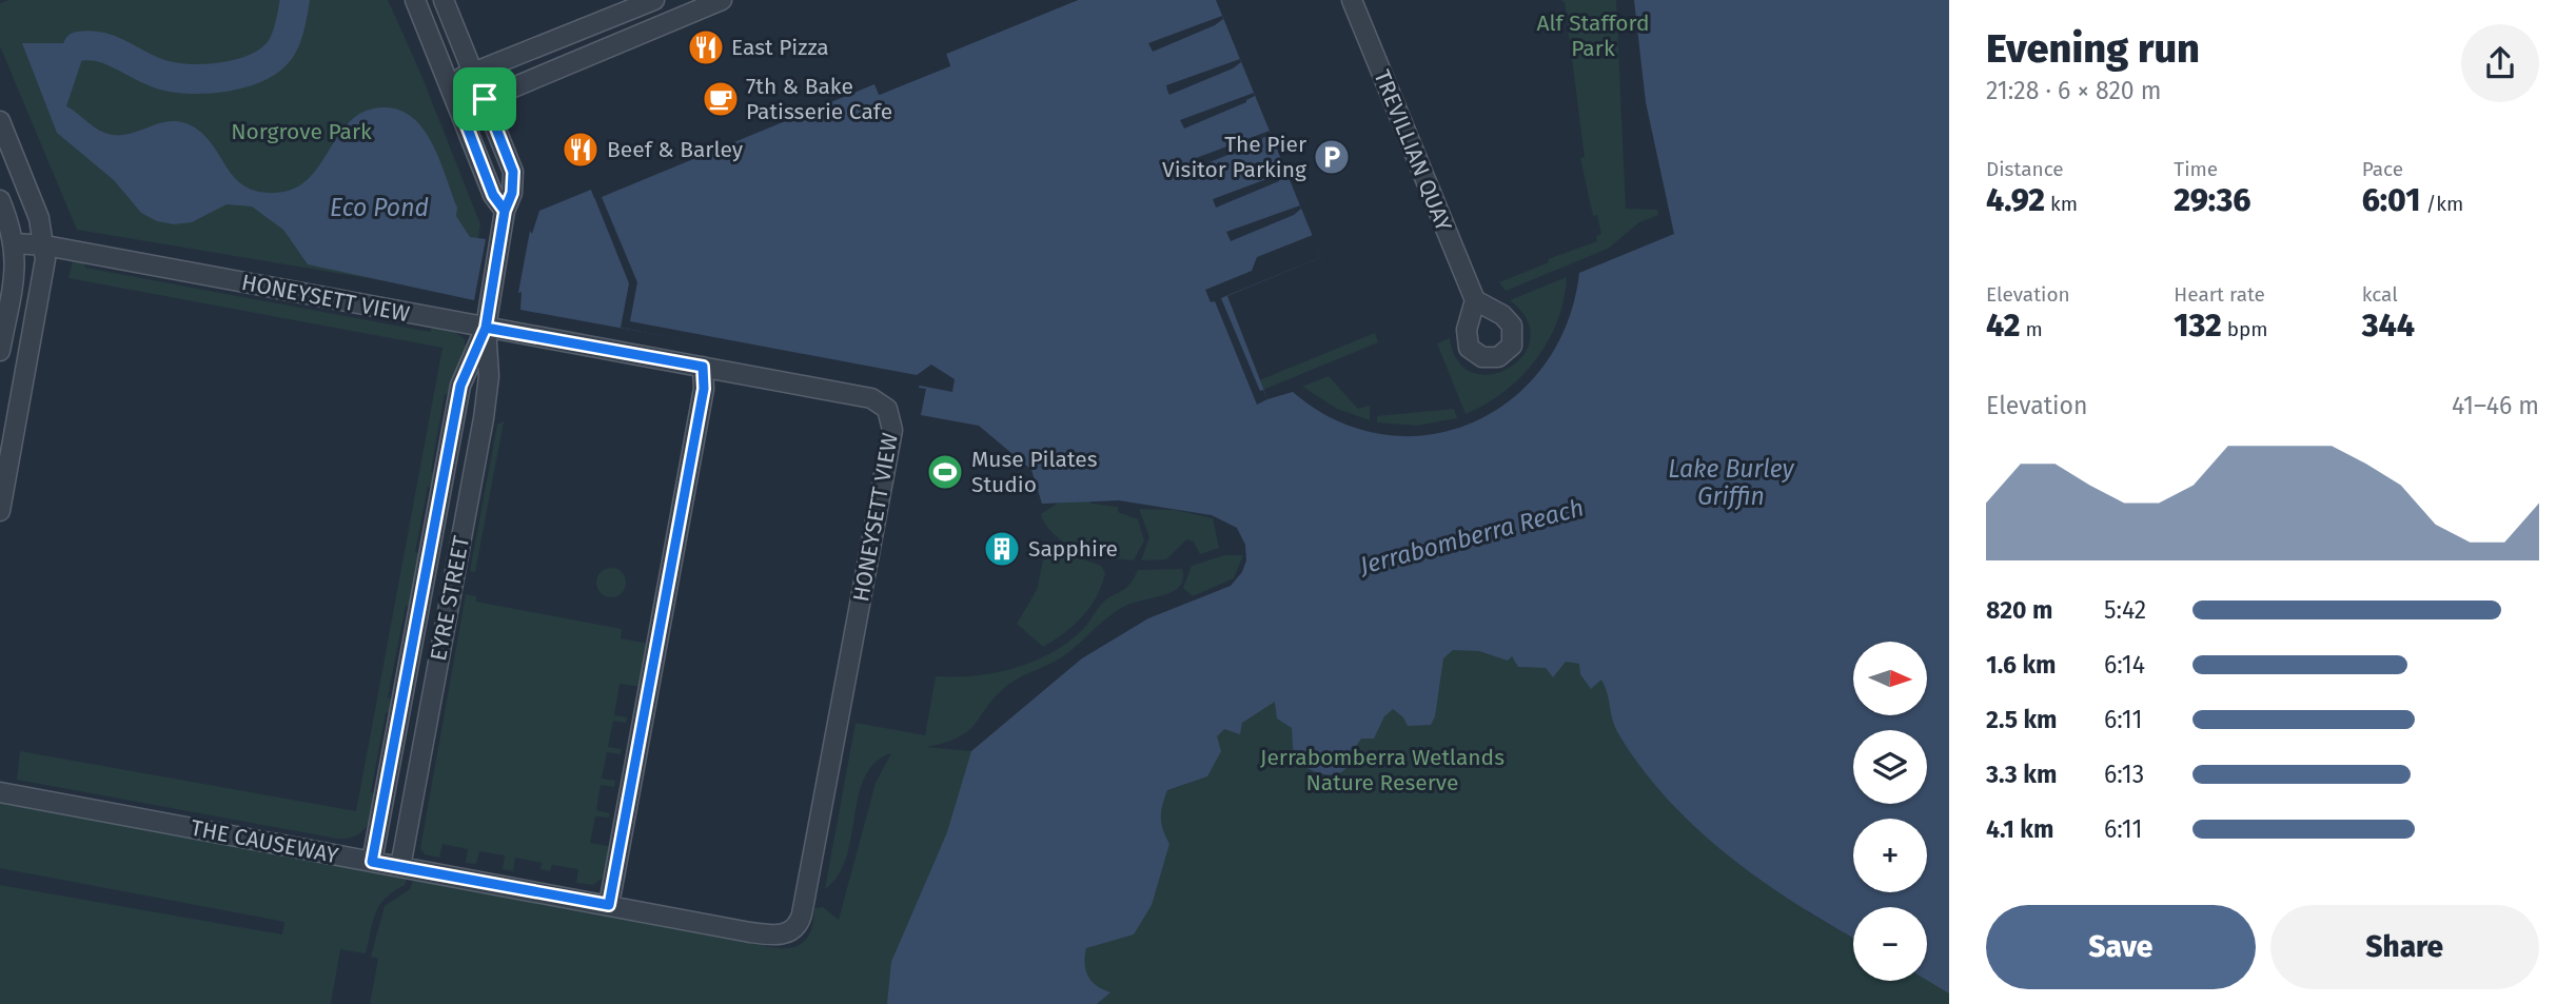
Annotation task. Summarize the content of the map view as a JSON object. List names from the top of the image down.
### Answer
{
  "streets": {
    "street": [
      "TREVILLIAN QUAY",
      "HONEYSETT VIEW",
      "EYRE STREET",
      "THE CAUSEWAY"
    ]
  },
  "crossings": [
    ["HONEYSETT VIEW", "EYRE STREET"],
    ["HONEYSETT VIEW", "THE CAUSEWAY"],
    ["EYRE STREET", "THE CAUSEWAY"]
  ],
  "water": ["Eco Pond", "Lake Burley Griffin", "Jerrabomberra Reach"],
  "parks": ["Alf Stafford Park", "Norgrove Park", "Jerrabomberra Wetlands Nature Reserve"],
  "places": {
    "restaurant": ["East Pizza", "Beef & Barley"],
    "cafe": ["7th & Bake Patisserie Cafe"],
    "parking": ["The Pier Visitor Parking"],
    "sports": ["Muse Pilates Studio"],
    "building": ["Sapphire"]
  },
  "north": "right",
  "page": {
    "heading": ["Evening run", "21:28 · 6 × 820 m"],
    "stats": [
      ["Distance", "4.92 km"],
      ["Time", "29:36"],
      ["Pace", "6:01 /km"],
      ["Elevation", "42 m"],
      ["Heart rate", "132 bpm"],
      ["kcal", "344"]
    ],
    "chart": ["Elevation", "41–46 m"],
    "list": [
      {
        "name": "820 m",
        "note": "5:42"
      },
      {
        "name": "1.6 km",
        "note": "6:14"
      },
      {
        "name": "2.5 km",
        "note": "6:11"
      },
      {
        "name": "3.3 km",
        "note": "6:13"
      },
      {
        "name": "4.1 km",
        "note": "6:11"
      }
    ],
    "map_buttons": ["+", "−"],
    "buttons": ["Save", "Share"]
  }
}
